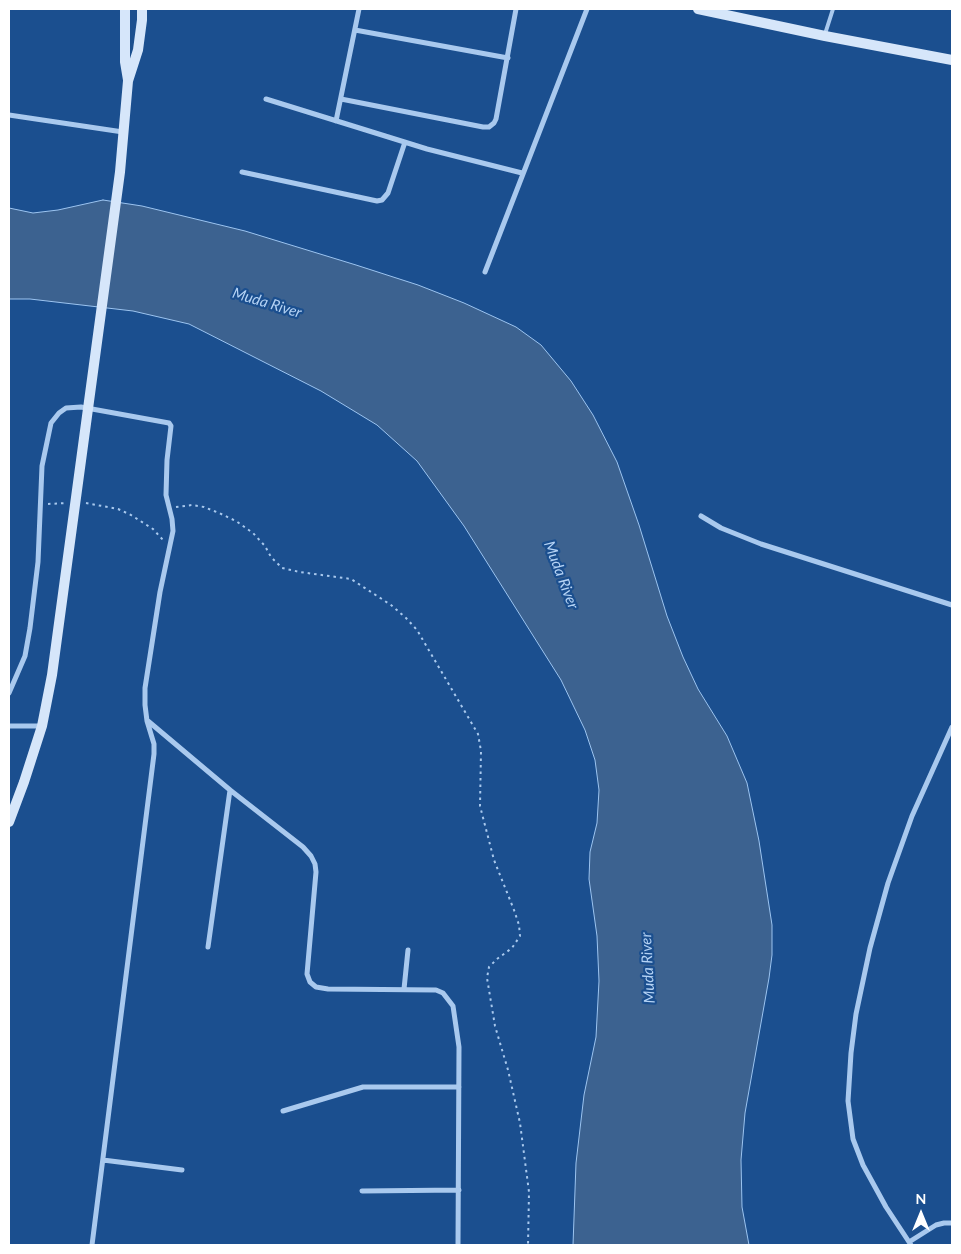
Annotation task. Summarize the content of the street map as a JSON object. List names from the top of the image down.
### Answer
{
  "water": ["Muda River"],
  "north": "top"
}
